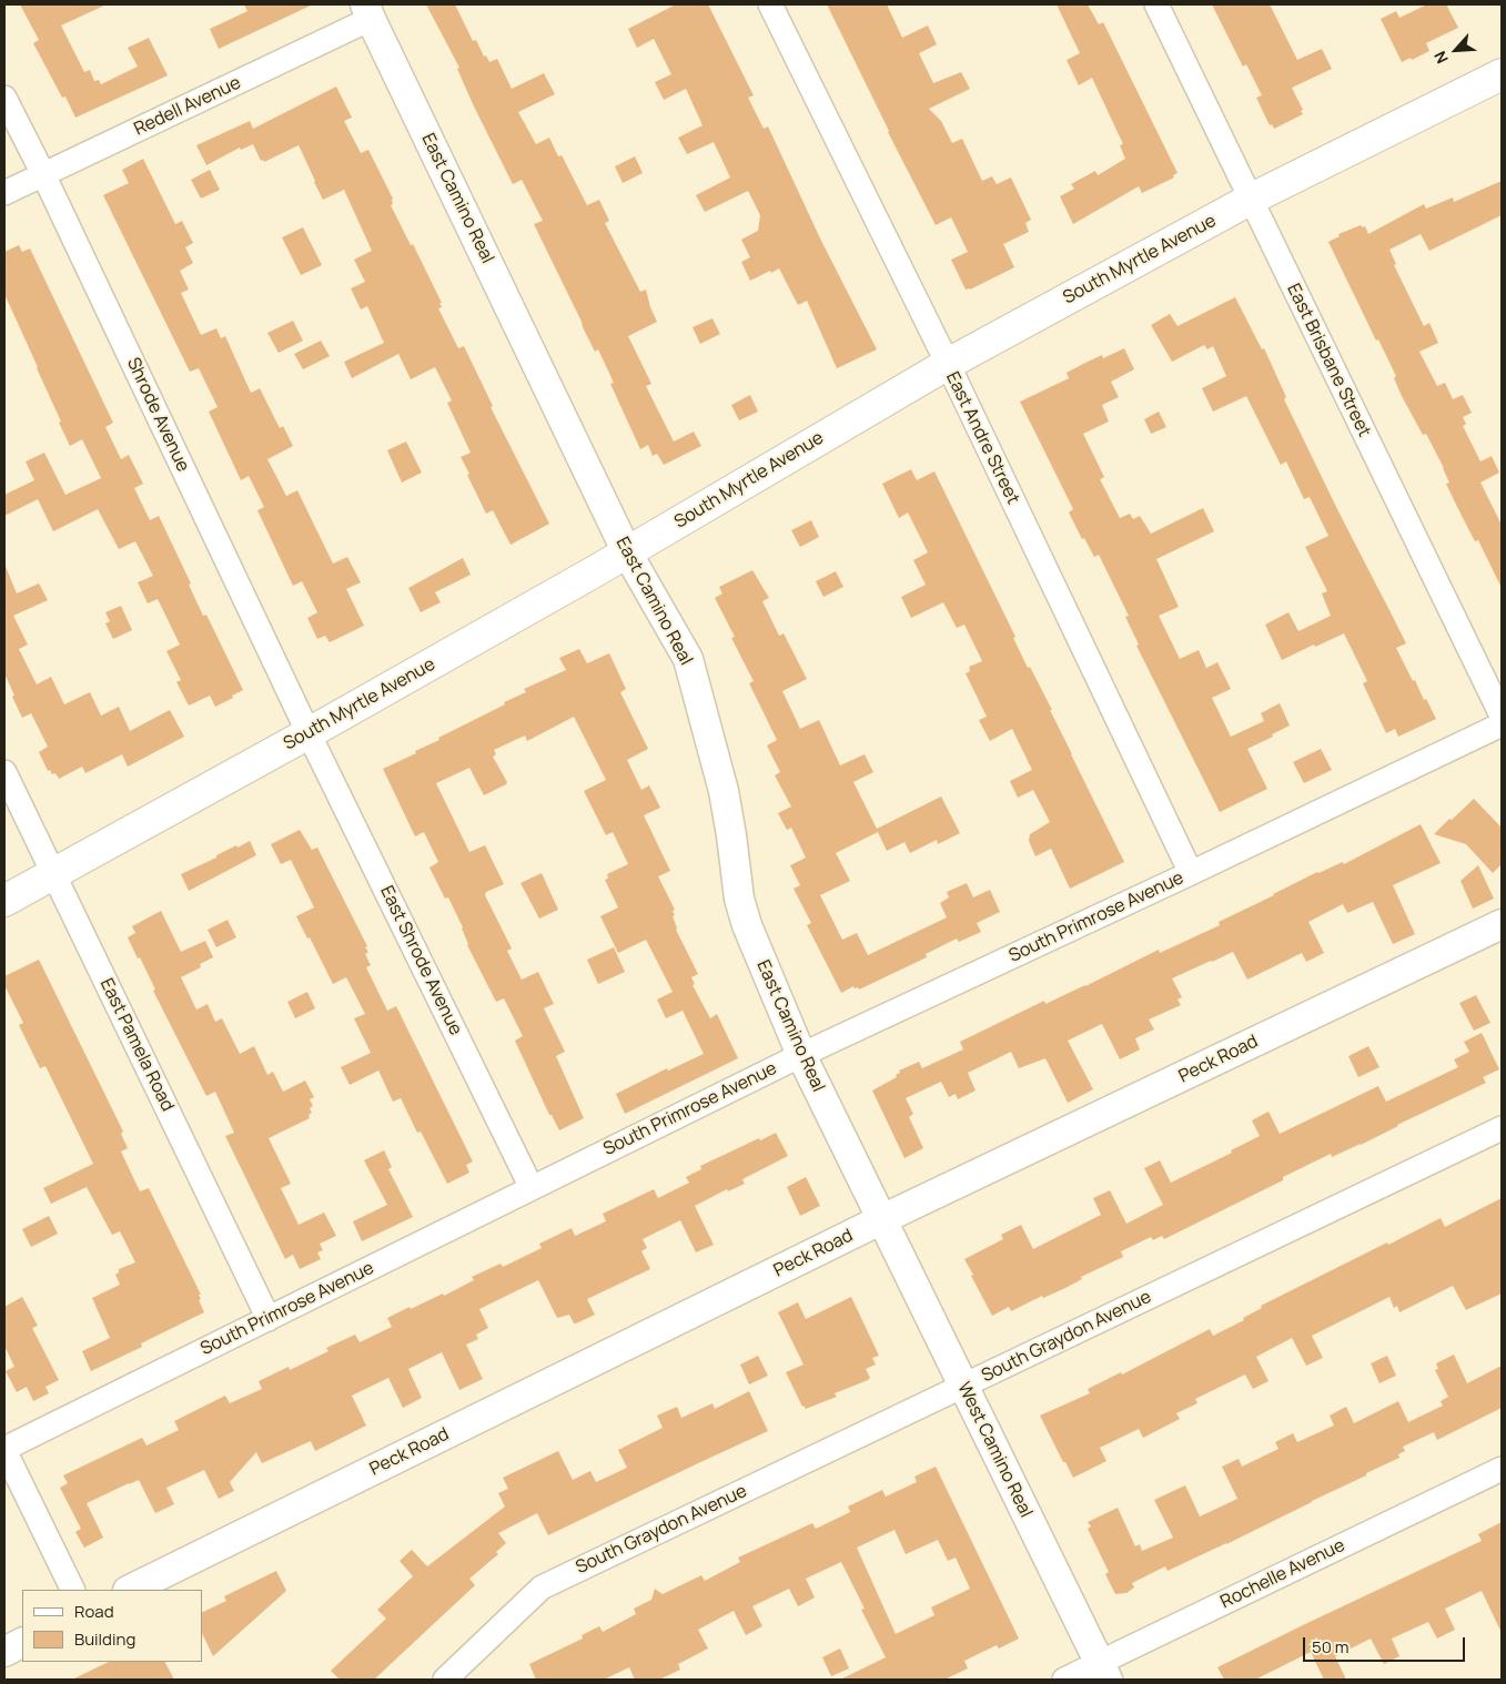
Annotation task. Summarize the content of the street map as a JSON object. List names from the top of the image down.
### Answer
{
  "streets": {
    "main road": ["South Myrtle Avenue"],
    "street": [
      "Redell Avenue",
      "East Camino Real",
      "East Brisbane Street",
      "Shrode Avenue",
      "East Andre Street",
      "South Primrose Avenue",
      "East Shrode Avenue",
      "East Pamela Road",
      "Peck Road",
      "South Graydon Avenue",
      "West Camino Real",
      "Rochelle Avenue"
    ]
  },
  "crossings": [
    ["Redell Avenue", "East Camino Real"],
    ["Redell Avenue", "Shrode Avenue"],
    ["East Camino Real", "South Myrtle Avenue"],
    ["East Camino Real", "South Primrose Avenue"],
    ["East Camino Real", "Peck Road"],
    ["East Camino Real", "West Camino Real"],
    ["South Myrtle Avenue", "East Brisbane Street"],
    ["South Myrtle Avenue", "Shrode Avenue"],
    ["South Myrtle Avenue", "East Andre Street"],
    ["South Myrtle Avenue", "East Shrode Avenue"],
    ["South Myrtle Avenue", "East Pamela Road"],
    ["Shrode Avenue", "East Shrode Avenue"],
    ["East Andre Street", "South Primrose Avenue"],
    ["South Primrose Avenue", "East Shrode Avenue"],
    ["South Primrose Avenue", "East Pamela Road"],
    ["Peck Road", "West Camino Real"],
    ["South Graydon Avenue", "West Camino Real"],
    ["West Camino Real", "Rochelle Avenue"]
  ],
  "legend": ["Road", "Building"],
  "scale_bar": "50 m",
  "north": "bottom left"
}
